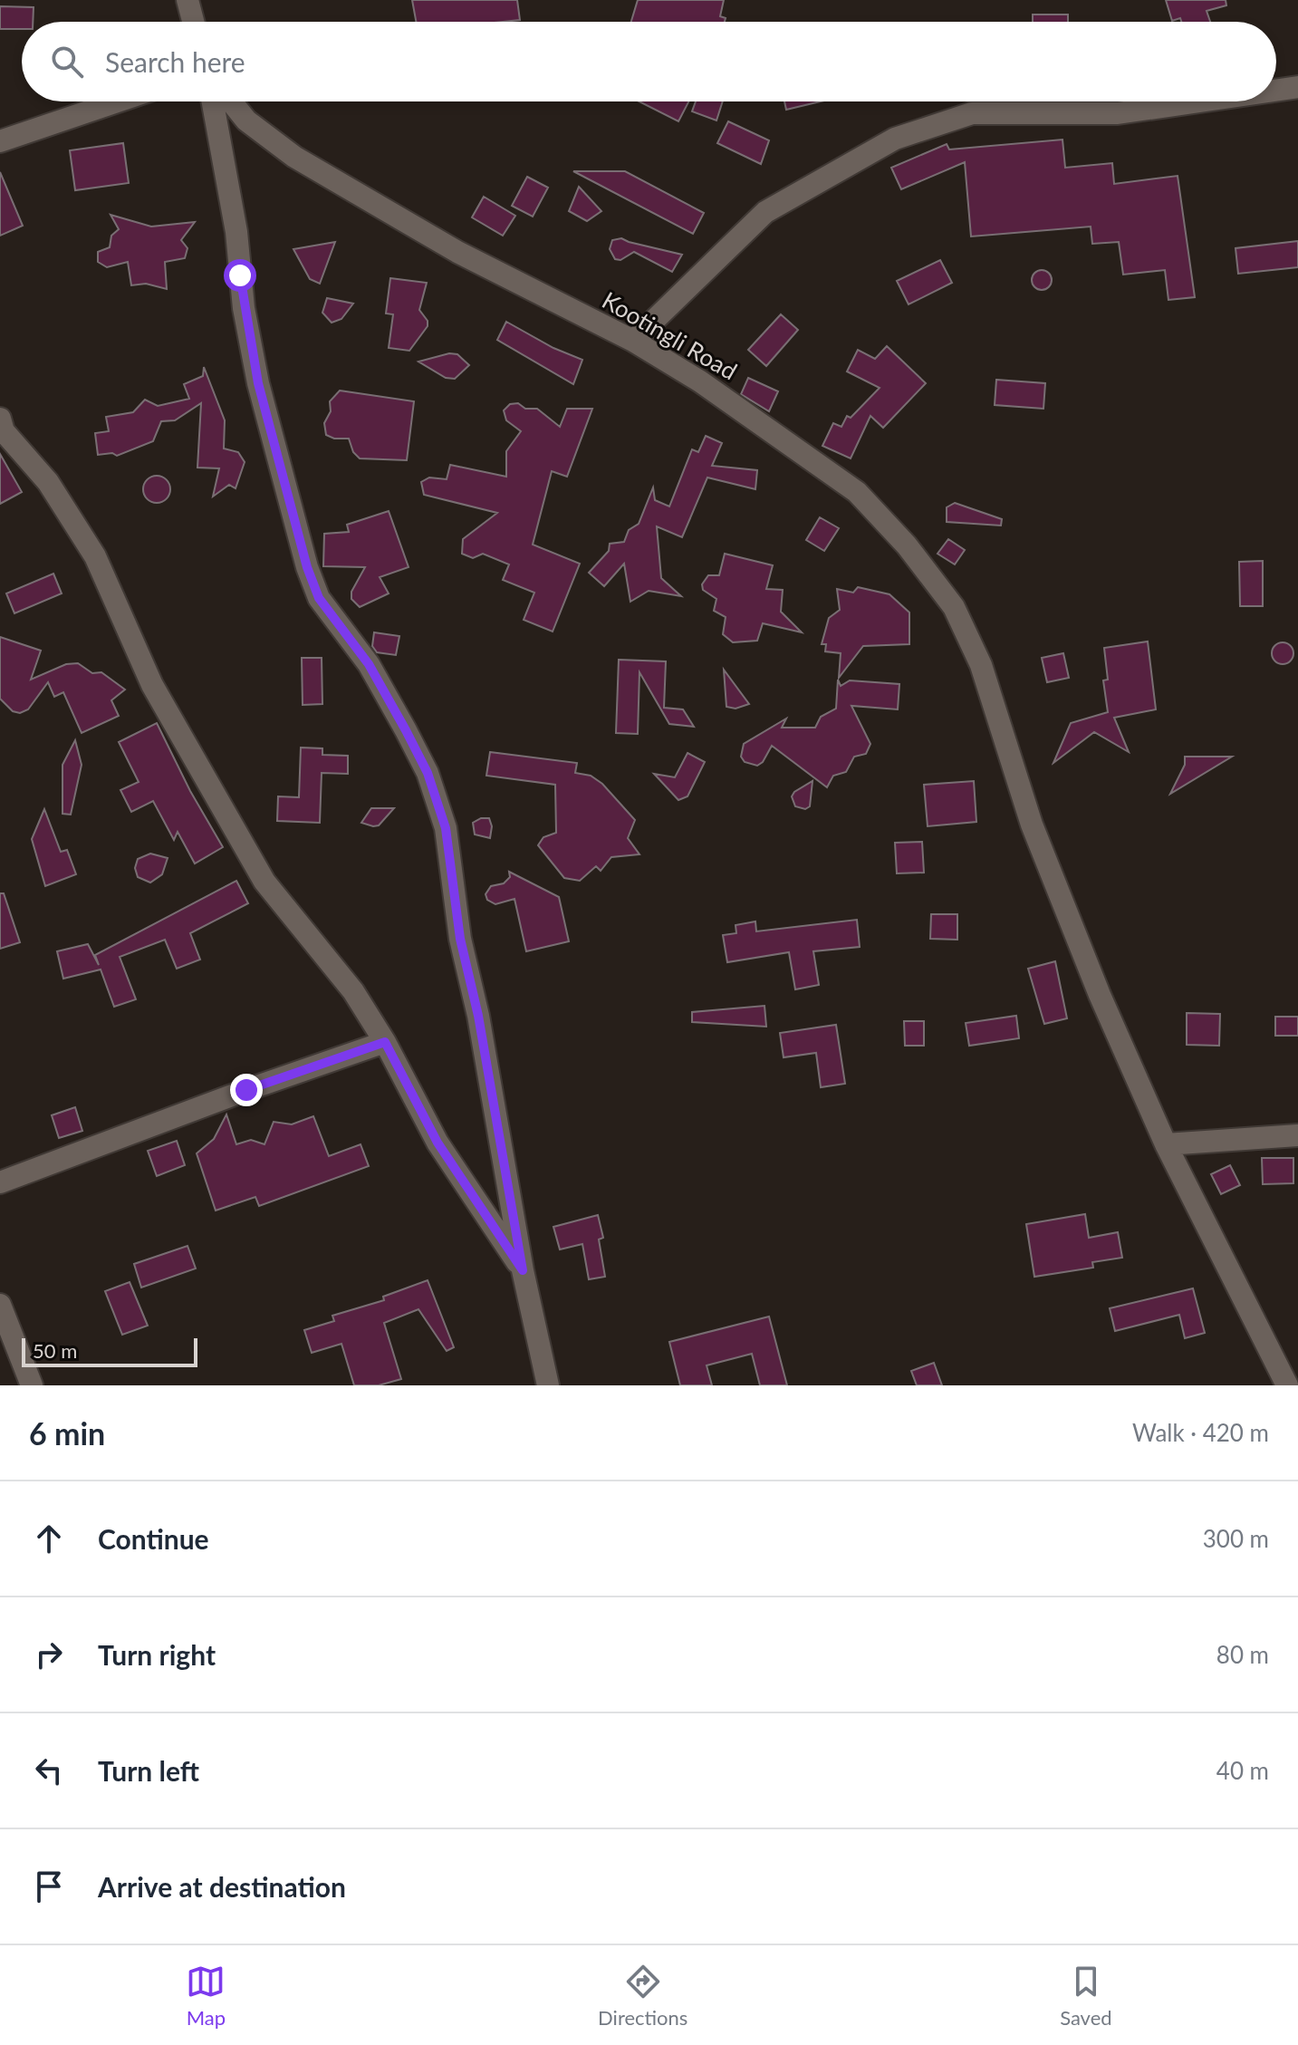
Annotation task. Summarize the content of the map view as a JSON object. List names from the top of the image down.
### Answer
{
  "streets": {
    "street": ["Kootingli Road"]
  },
  "scale_bar": "50 m",
  "page": {
    "search": "Search here",
    "scale": "50 m",
    "heading": ["6 min", "Walk · 420 m"],
    "list": [
      ["Continue", "300 m"],
      ["Turn right", "80 m"],
      ["Turn left", "40 m"],
      "Arrive at destination"
    ],
    "nav": ["Map", "Directions", "Saved"]
  }
}
